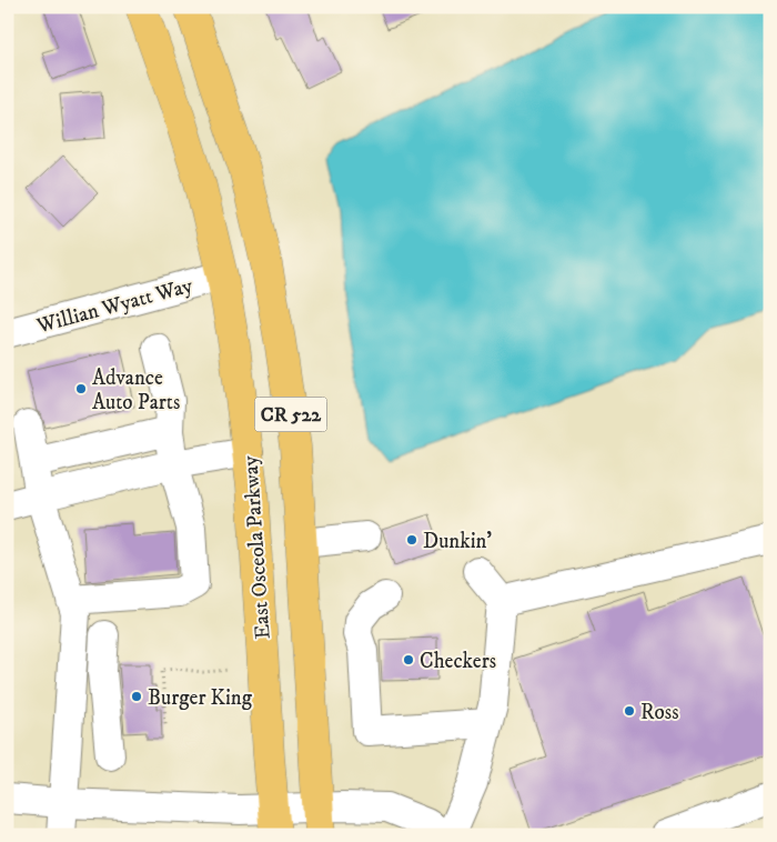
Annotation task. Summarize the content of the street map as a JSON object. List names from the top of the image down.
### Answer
{
  "streets": {
    "main road": ["CR 522", "East Osceola Parkway"],
    "street": ["Willian Wyatt Way"]
  },
  "crossings": [
    ["Willian Wyatt Way", "East Osceola Parkway"]
  ],
  "places": [
    "Advance Auto Parts",
    "Dunkin'",
    "Checkers",
    "Burger King",
    "Ross"
  ]
}
